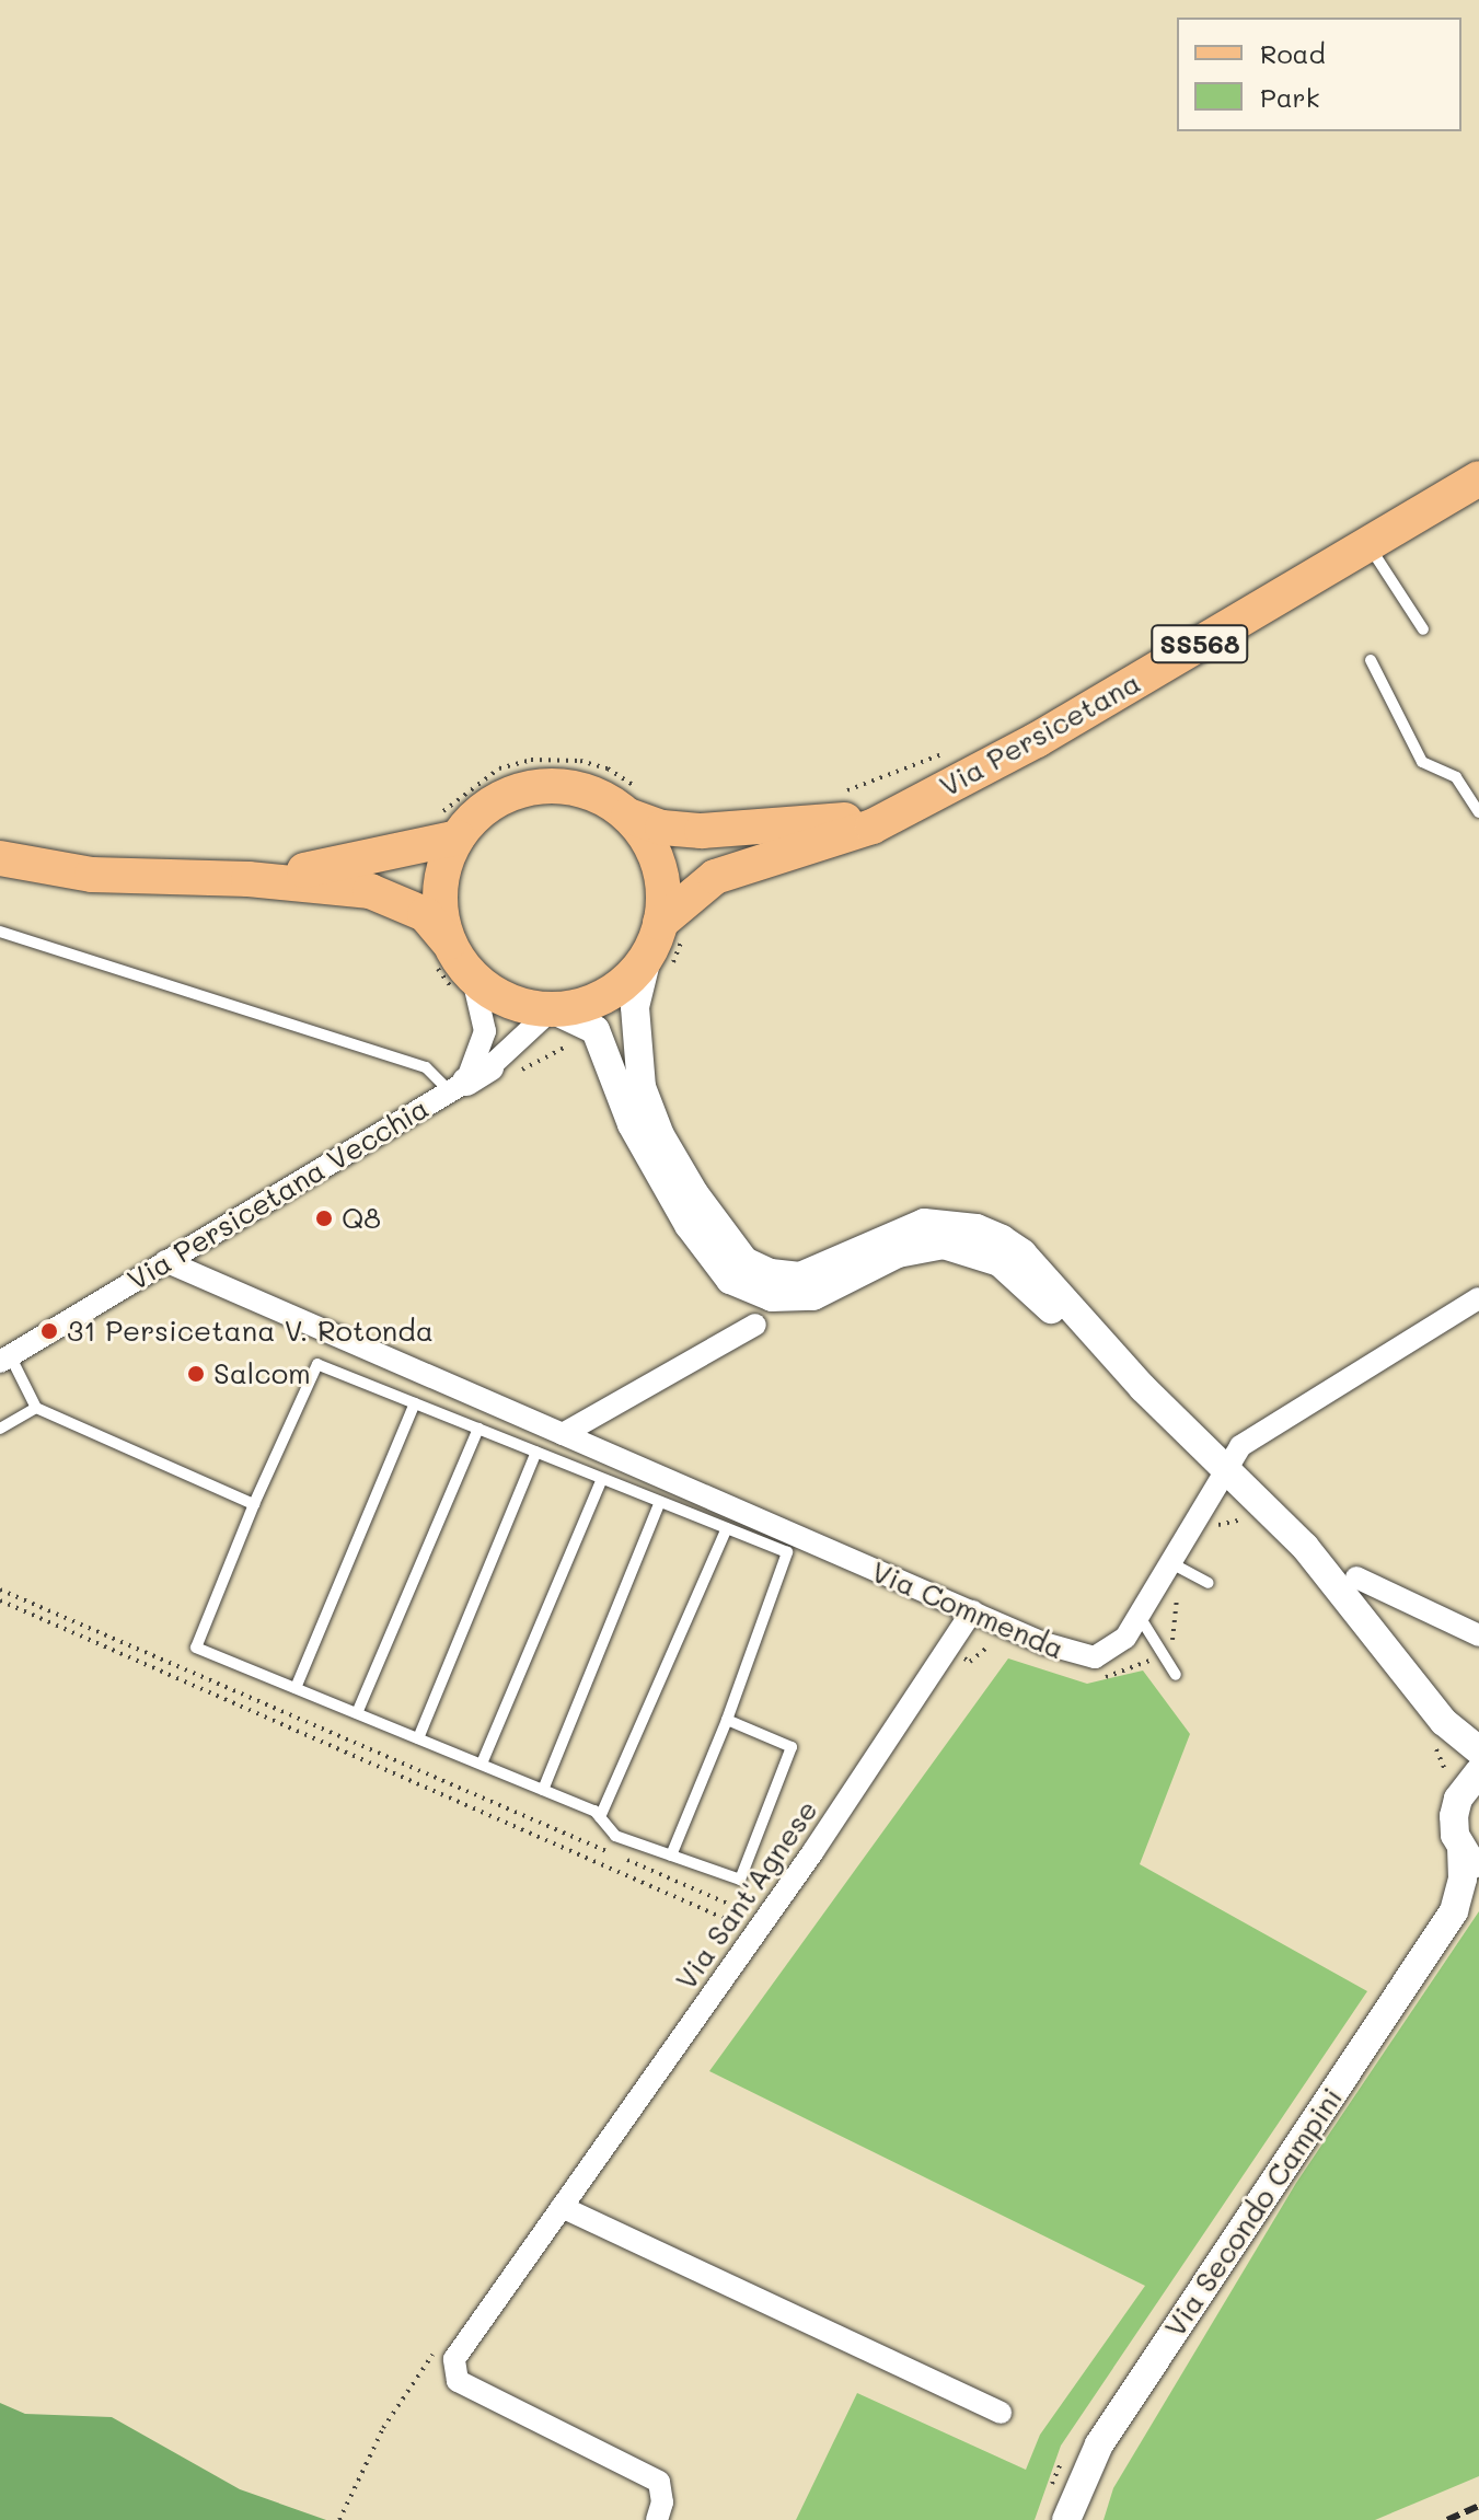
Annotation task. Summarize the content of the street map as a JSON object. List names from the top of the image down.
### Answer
{
  "streets": {
    "main road": ["SS568", "Via Persicetana"],
    "street": [
      "Via Persicetana Vecchia",
      "Via Commenda",
      "Via Sant'Agnese",
      "Via Secondo Campini"
    ]
  },
  "crossings": [
    ["Via Persicetana", "Via Persicetana Vecchia"],
    ["Via Persicetana Vecchia", "Via Commenda"],
    ["Via Commenda", "Via Sant'Agnese"]
  ],
  "places": ["Q8", "31 Persicetana V. Rotonda", "Salcom"],
  "legend": ["Road", "Park"]
}
